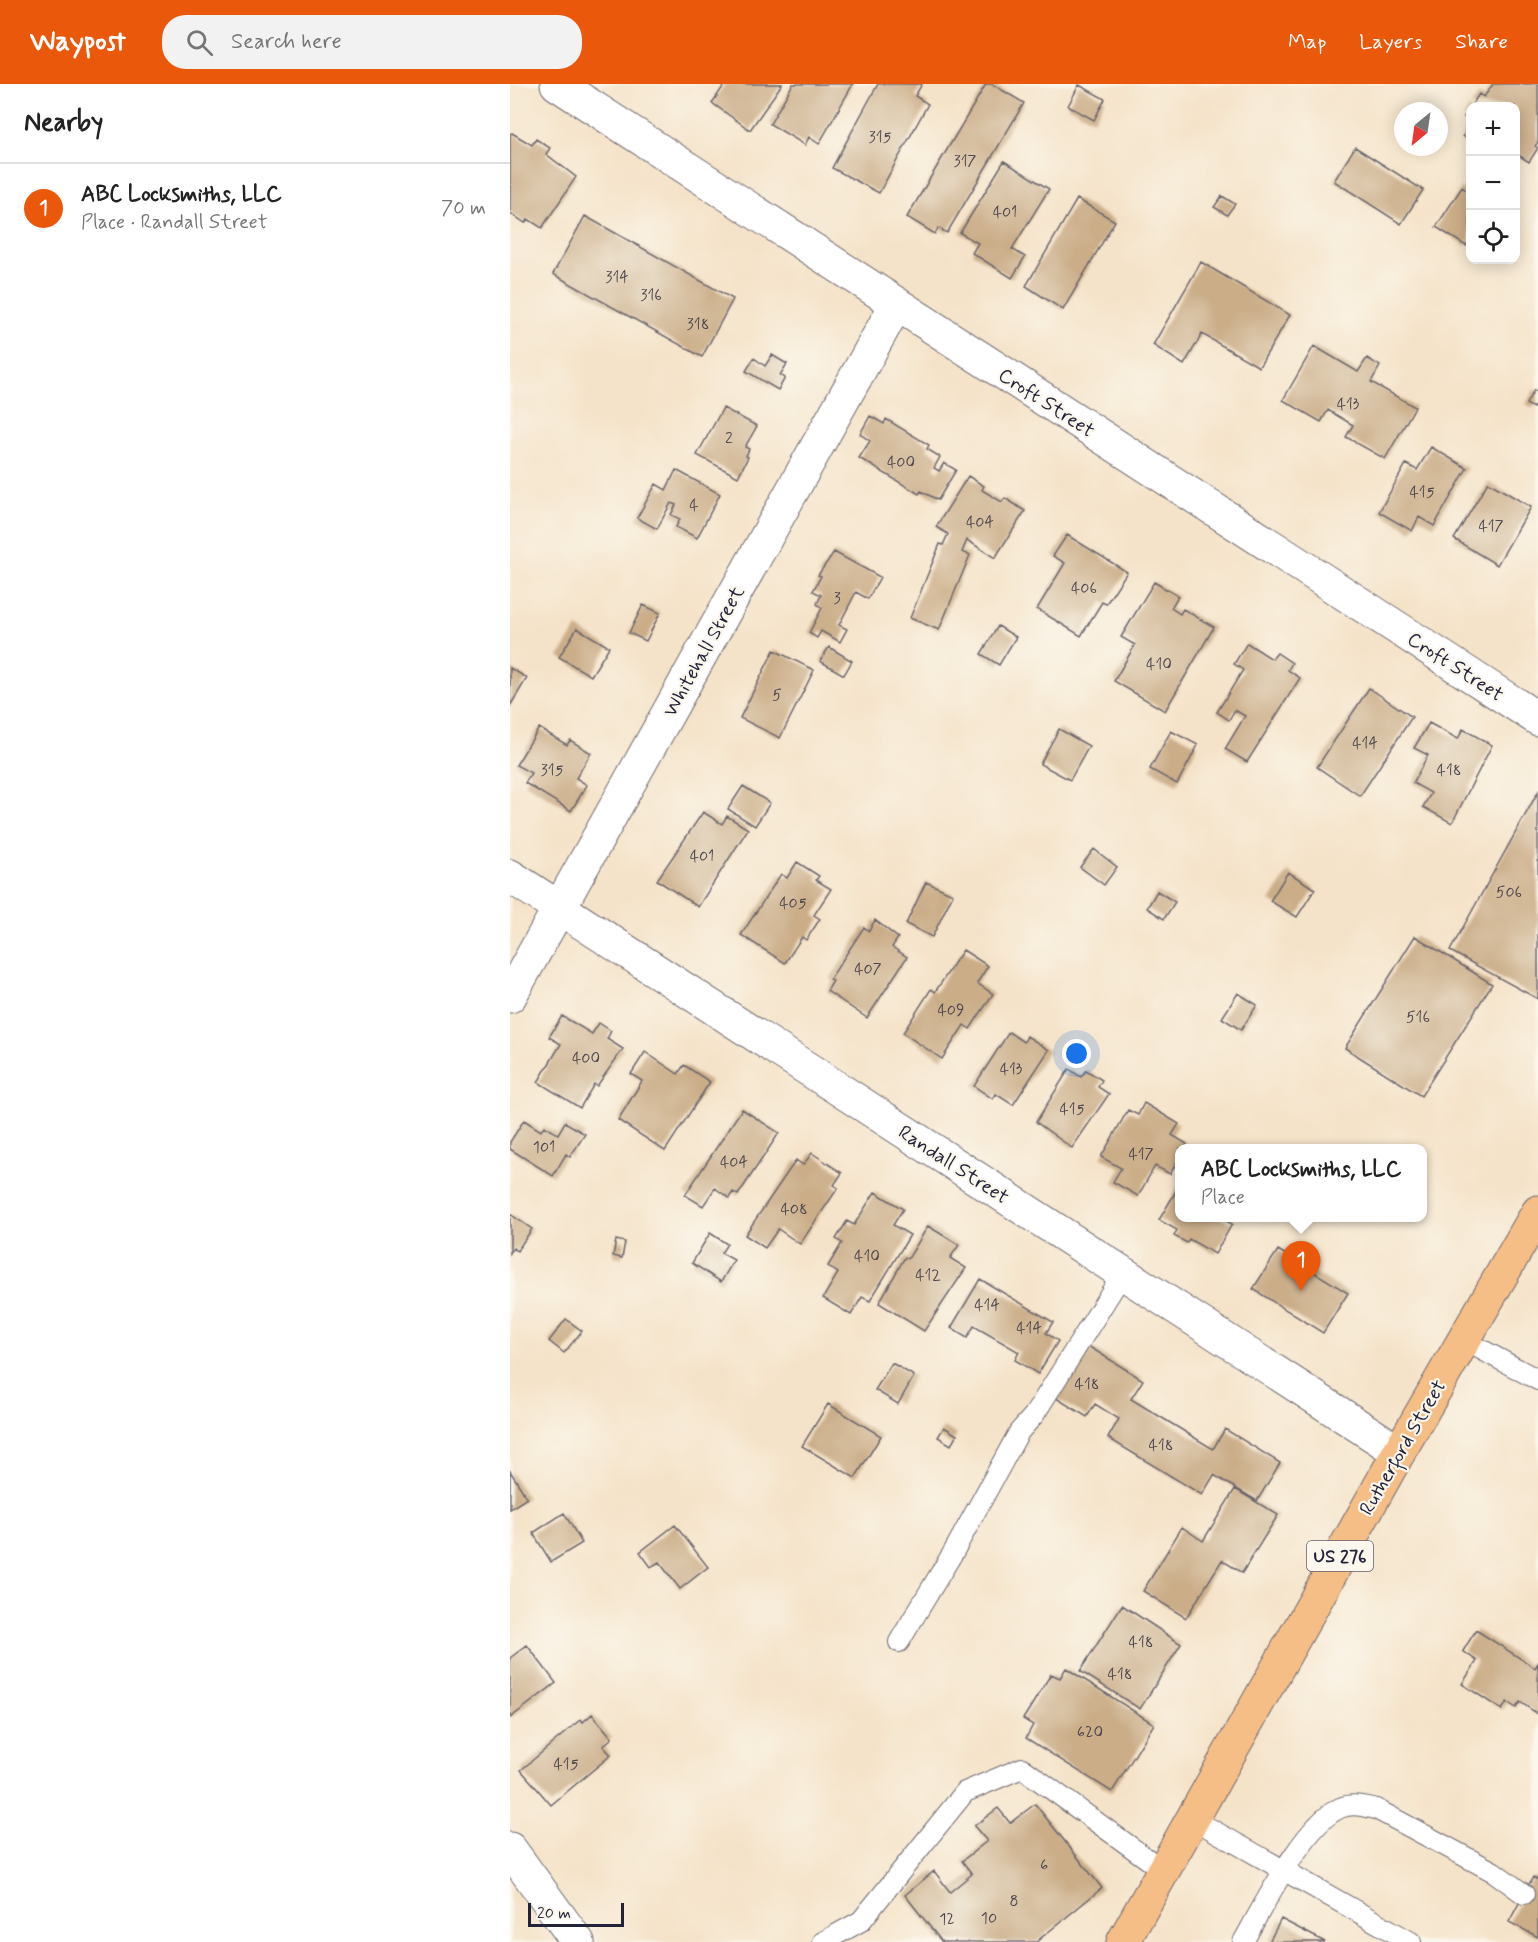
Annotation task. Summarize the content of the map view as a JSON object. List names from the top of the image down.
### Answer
{
  "streets": {
    "highway": ["Rutherford Street", "US 276"],
    "street": ["Croft Street", "Whitehall Street", "Randall Street"]
  },
  "crossings": [
    ["Croft Street", "Whitehall Street"],
    ["Whitehall Street", "Randall Street"],
    ["Randall Street", "Rutherford Street"]
  ],
  "house_numbers": [
    "315",
    "317",
    "401",
    "314",
    "316",
    "318",
    "413",
    "2",
    "400",
    "415",
    "4",
    "404",
    "417",
    "406",
    "3",
    "410",
    "5",
    "414",
    "315",
    "418",
    "401",
    "506",
    "405",
    "407",
    "409",
    "516",
    "400",
    "413",
    "415",
    "101",
    "417",
    "404",
    "408",
    "410",
    "412",
    "414",
    "414",
    "418",
    "418",
    "418",
    "418",
    "620",
    "415",
    "6",
    "8",
    "10",
    "12"
  ],
  "scale_bar": "20 m",
  "north": "bottom left",
  "page": {
    "header": "Waypost",
    "search": "Search here",
    "nav": ["Map", "Layers", "Share"],
    "heading": "Nearby",
    "map_buttons": ["+", "−"],
    "list": [
      {
        "mark": "1",
        "name": "ABC Locksmiths, LLC",
        "note": "Place · Randall Street",
        "value": "70 m"
      }
    ],
    "popup": ["ABC Locksmiths, LLC", "Place"],
    "pins": "1",
    "scale": "20 m"
  }
}
